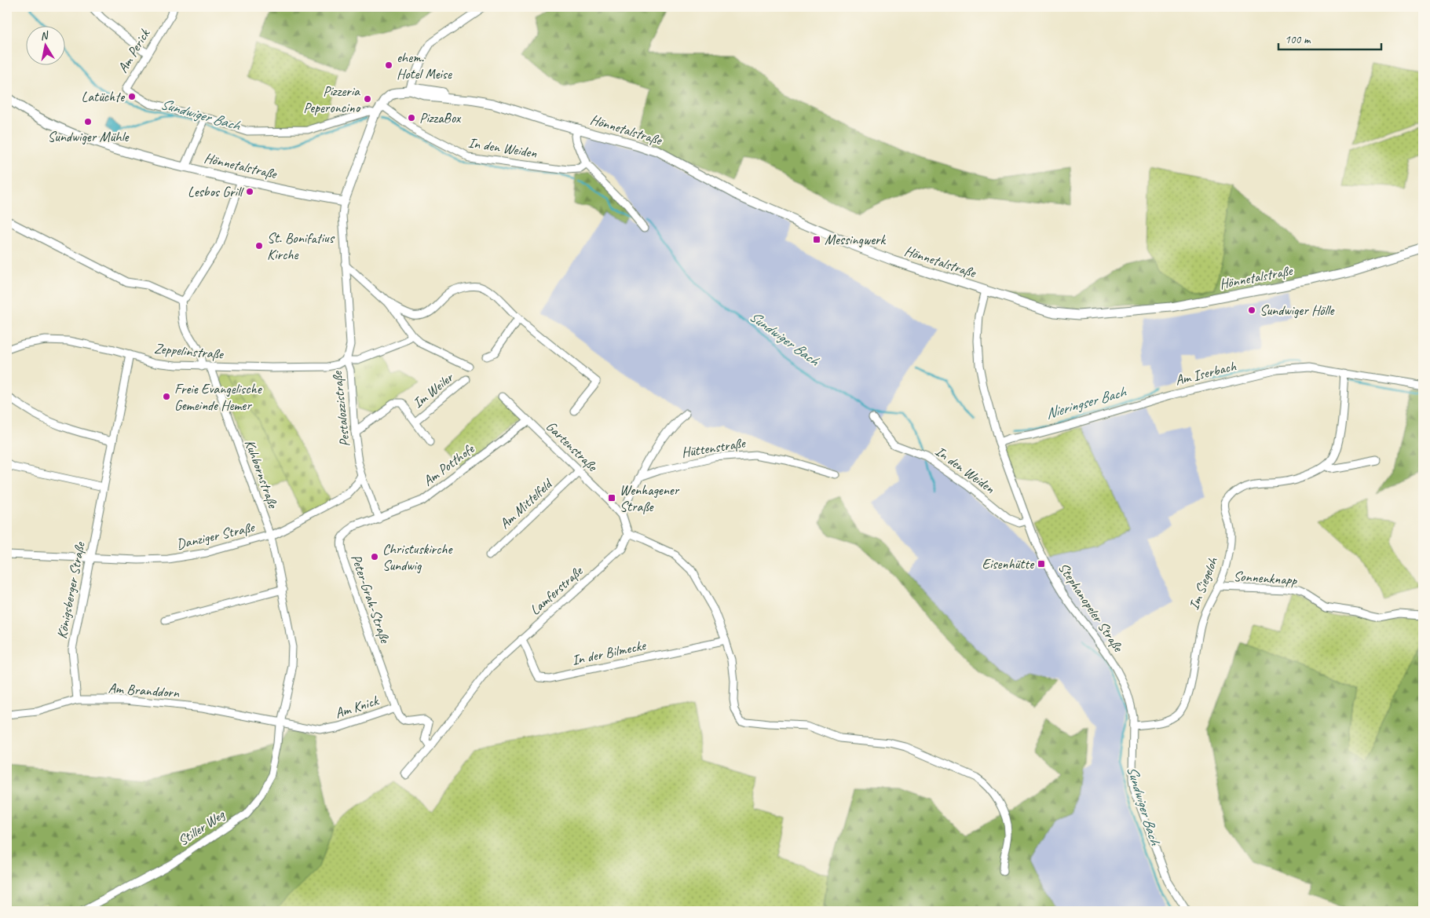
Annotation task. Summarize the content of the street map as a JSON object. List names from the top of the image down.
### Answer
{
  "streets": {
    "main road": ["Hönnetalstraße"],
    "street": [
      "Am Perick",
      "In den Weiden",
      "Zeppelinstraße",
      "Am Iserbach",
      "Im Weiler",
      "Pestalozzistraße",
      "Gartenstraße",
      "Hüttenstraße",
      "Am Potthofe",
      "Kuhbornstraße",
      "Am Mittelfeld",
      "Danziger Straße",
      "Sonnenknapp",
      "Im Siegeloh",
      "Königsberger Straße",
      "Lamferstraße",
      "Peter-Grah-Straße",
      "Stephanopeler Straße",
      "In der Bilmecke",
      "Am Branddorn",
      "Am Knick",
      "Stiller Weg"
    ]
  },
  "crossings": [
    ["Hönnetalstraße", "In den Weiden"],
    ["Hönnetalstraße", "Pestalozzistraße"],
    ["Hönnetalstraße", "Stephanopeler Straße"],
    ["In den Weiden", "Stephanopeler Straße"],
    ["Zeppelinstraße", "Pestalozzistraße"],
    ["Zeppelinstraße", "Kuhbornstraße"],
    ["Zeppelinstraße", "Königsberger Straße"],
    ["Am Iserbach", "Stephanopeler Straße"],
    ["Im Weiler", "Pestalozzistraße"],
    ["Pestalozzistraße", "Gartenstraße"],
    ["Pestalozzistraße", "Am Potthofe"],
    ["Pestalozzistraße", "Danziger Straße"],
    ["Pestalozzistraße", "Peter-Grah-Straße"],
    ["Gartenstraße", "Am Potthofe"],
    ["Gartenstraße", "Am Mittelfeld"],
    ["Am Potthofe", "Peter-Grah-Straße"],
    ["Kuhbornstraße", "Danziger Straße"],
    ["Kuhbornstraße", "Am Branddorn"],
    ["Kuhbornstraße", "Am Knick"],
    ["Kuhbornstraße", "Stiller Weg"],
    ["Danziger Straße", "Königsberger Straße"],
    ["Sonnenknapp", "Im Siegeloh"],
    ["Im Siegeloh", "Stephanopeler Straße"],
    ["Königsberger Straße", "Am Branddorn"],
    ["Lamferstraße", "In der Bilmecke"],
    ["Lamferstraße", "Am Knick"],
    ["Peter-Grah-Straße", "Am Knick"],
    ["Am Branddorn", "Am Knick"],
    ["Am Branddorn", "Stiller Weg"],
    ["Am Knick", "Stiller Weg"]
  ],
  "water": ["Sundwiger Bach", "Nieringser Bach"],
  "places": {
    "other": [
      "ehem. Hotel Meise",
      "Latüchte",
      "Pizzeria Peperoncino",
      "PizzaBox",
      "Sundwiger Mühle",
      "Lesbos Grill",
      "St. Bonifatius Kirche",
      "Sundwiger Hölle",
      "Freie Evangelische Gemeinde Hemer",
      "Christuskirche Sundwig"
    ],
    "transit": ["Messingwerk", "Wenhagener Straße", "Eisenhütte"]
  },
  "scale_bar": "100 m",
  "north": "top"
}
